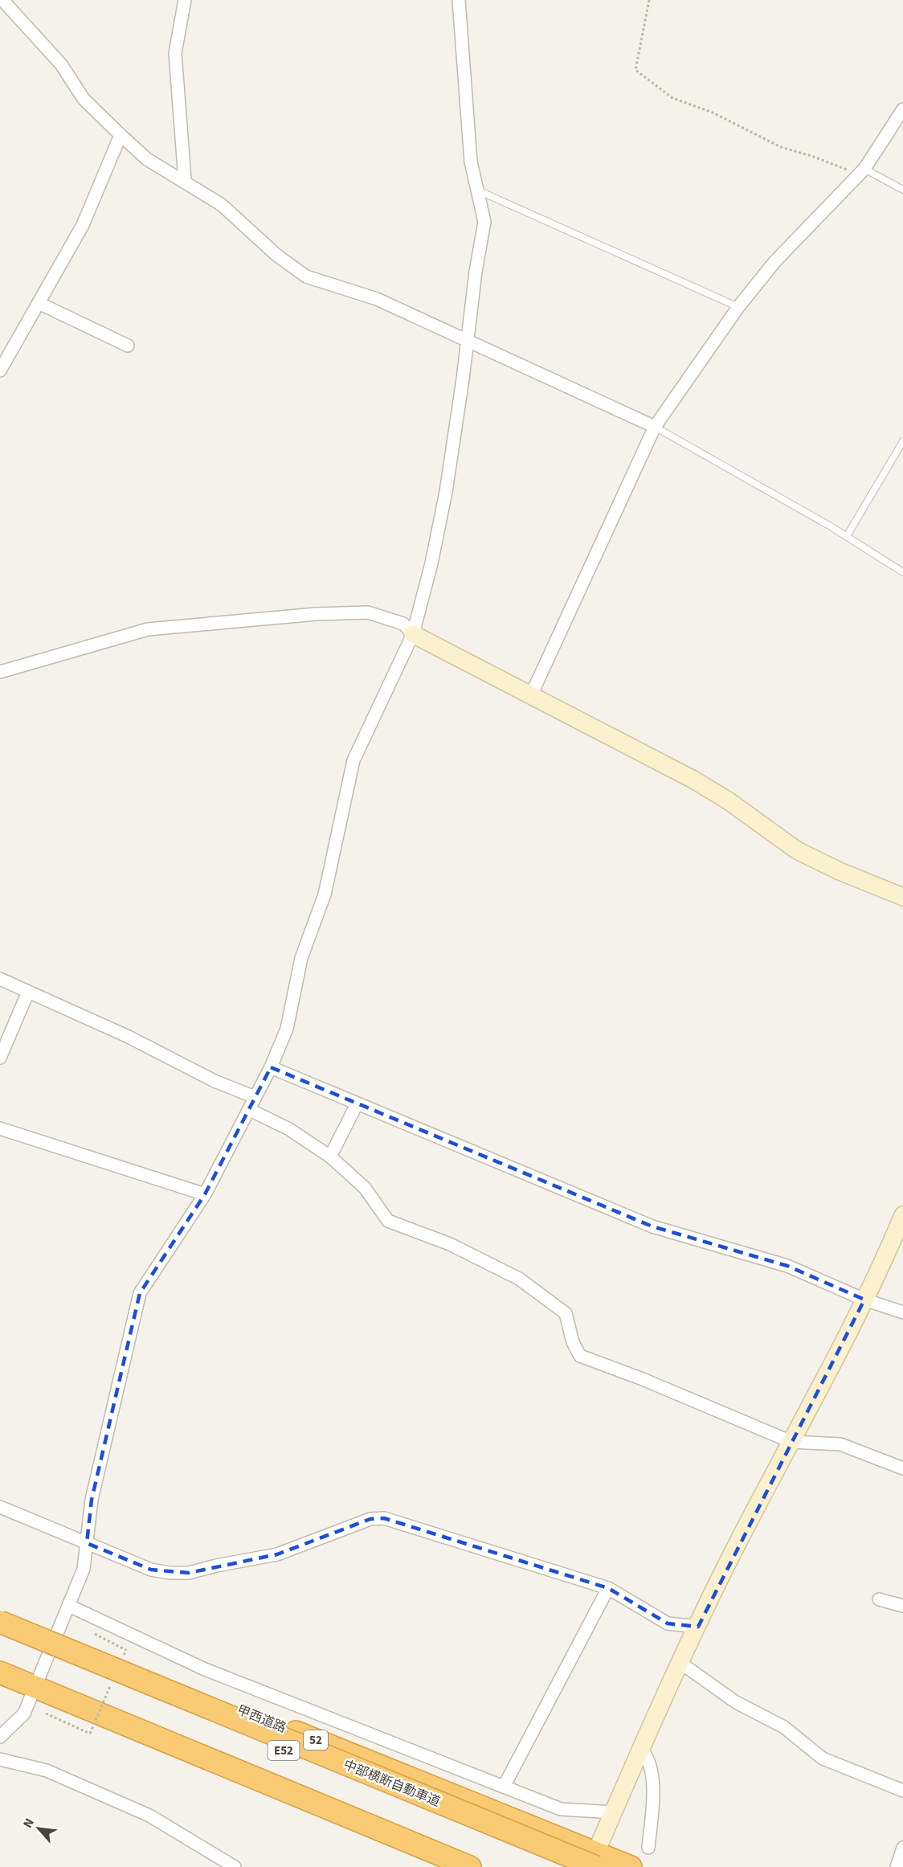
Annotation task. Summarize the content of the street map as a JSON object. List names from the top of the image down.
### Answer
{
  "streets": {
    "highway": [
      "甲西道路",
      "52",
      "E52",
      "中部横断自動車道"
    ]
  },
  "crossings": [
    ["甲西道路", "中部横断自動車道"]
  ],
  "north": "top left"
}
